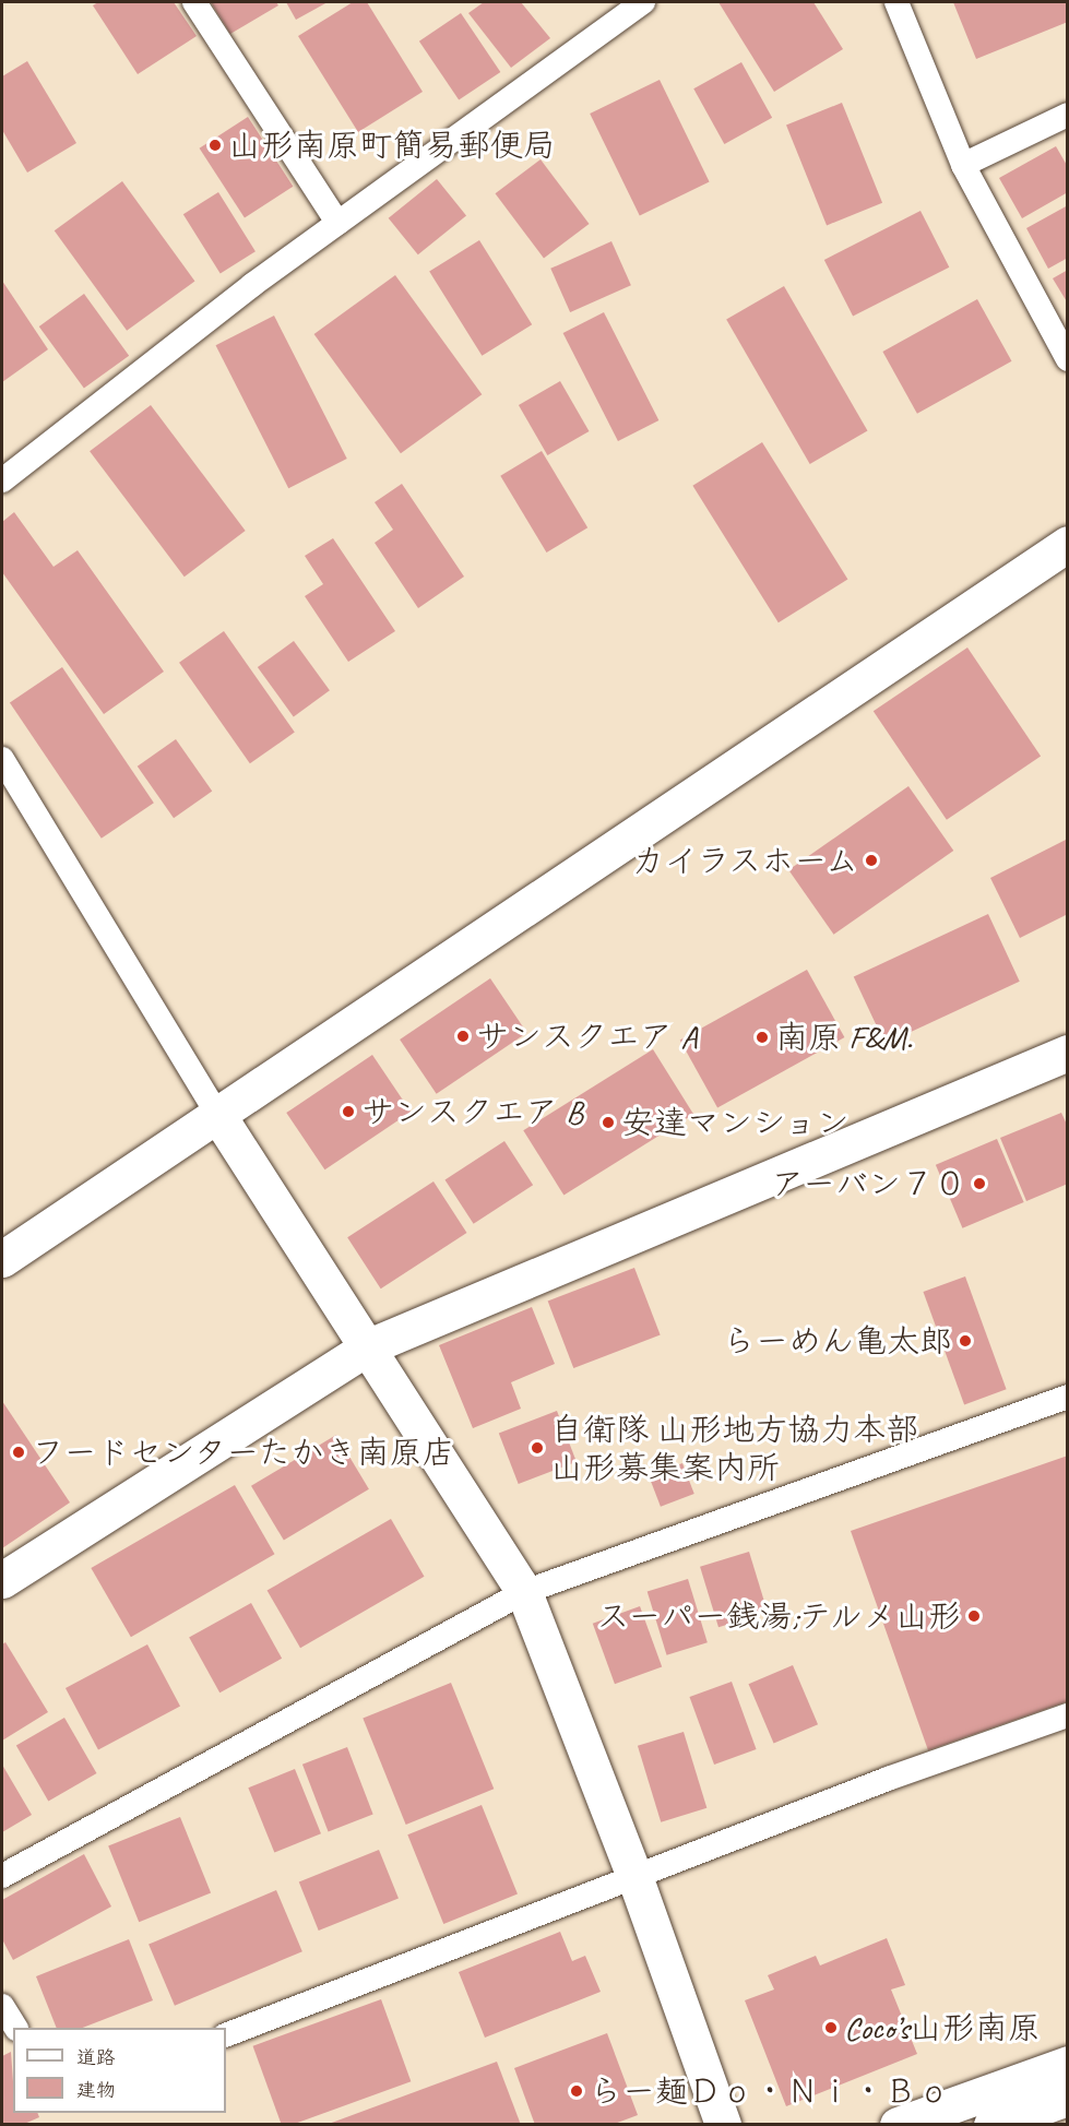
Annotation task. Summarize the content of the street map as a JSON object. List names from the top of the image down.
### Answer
{
  "places": [
    "山形南原町簡易郵便局",
    "カイラスホーム",
    "サンスクエア A",
    "南原 F&M.",
    "サンスクエア B",
    "安達マンション",
    "アーバン７０",
    "らーめん亀太郎",
    "自衛隊 山形地方協力本部 山形募集案内所",
    "フードセンターたかき南原店",
    "スーパー銭湯;テルメ山形",
    "Coco’s山形南原",
    "らー麺Ｄｏ・Ｎｉ・Ｂｏ"
  ],
  "legend": ["道路", "建物"]
}
